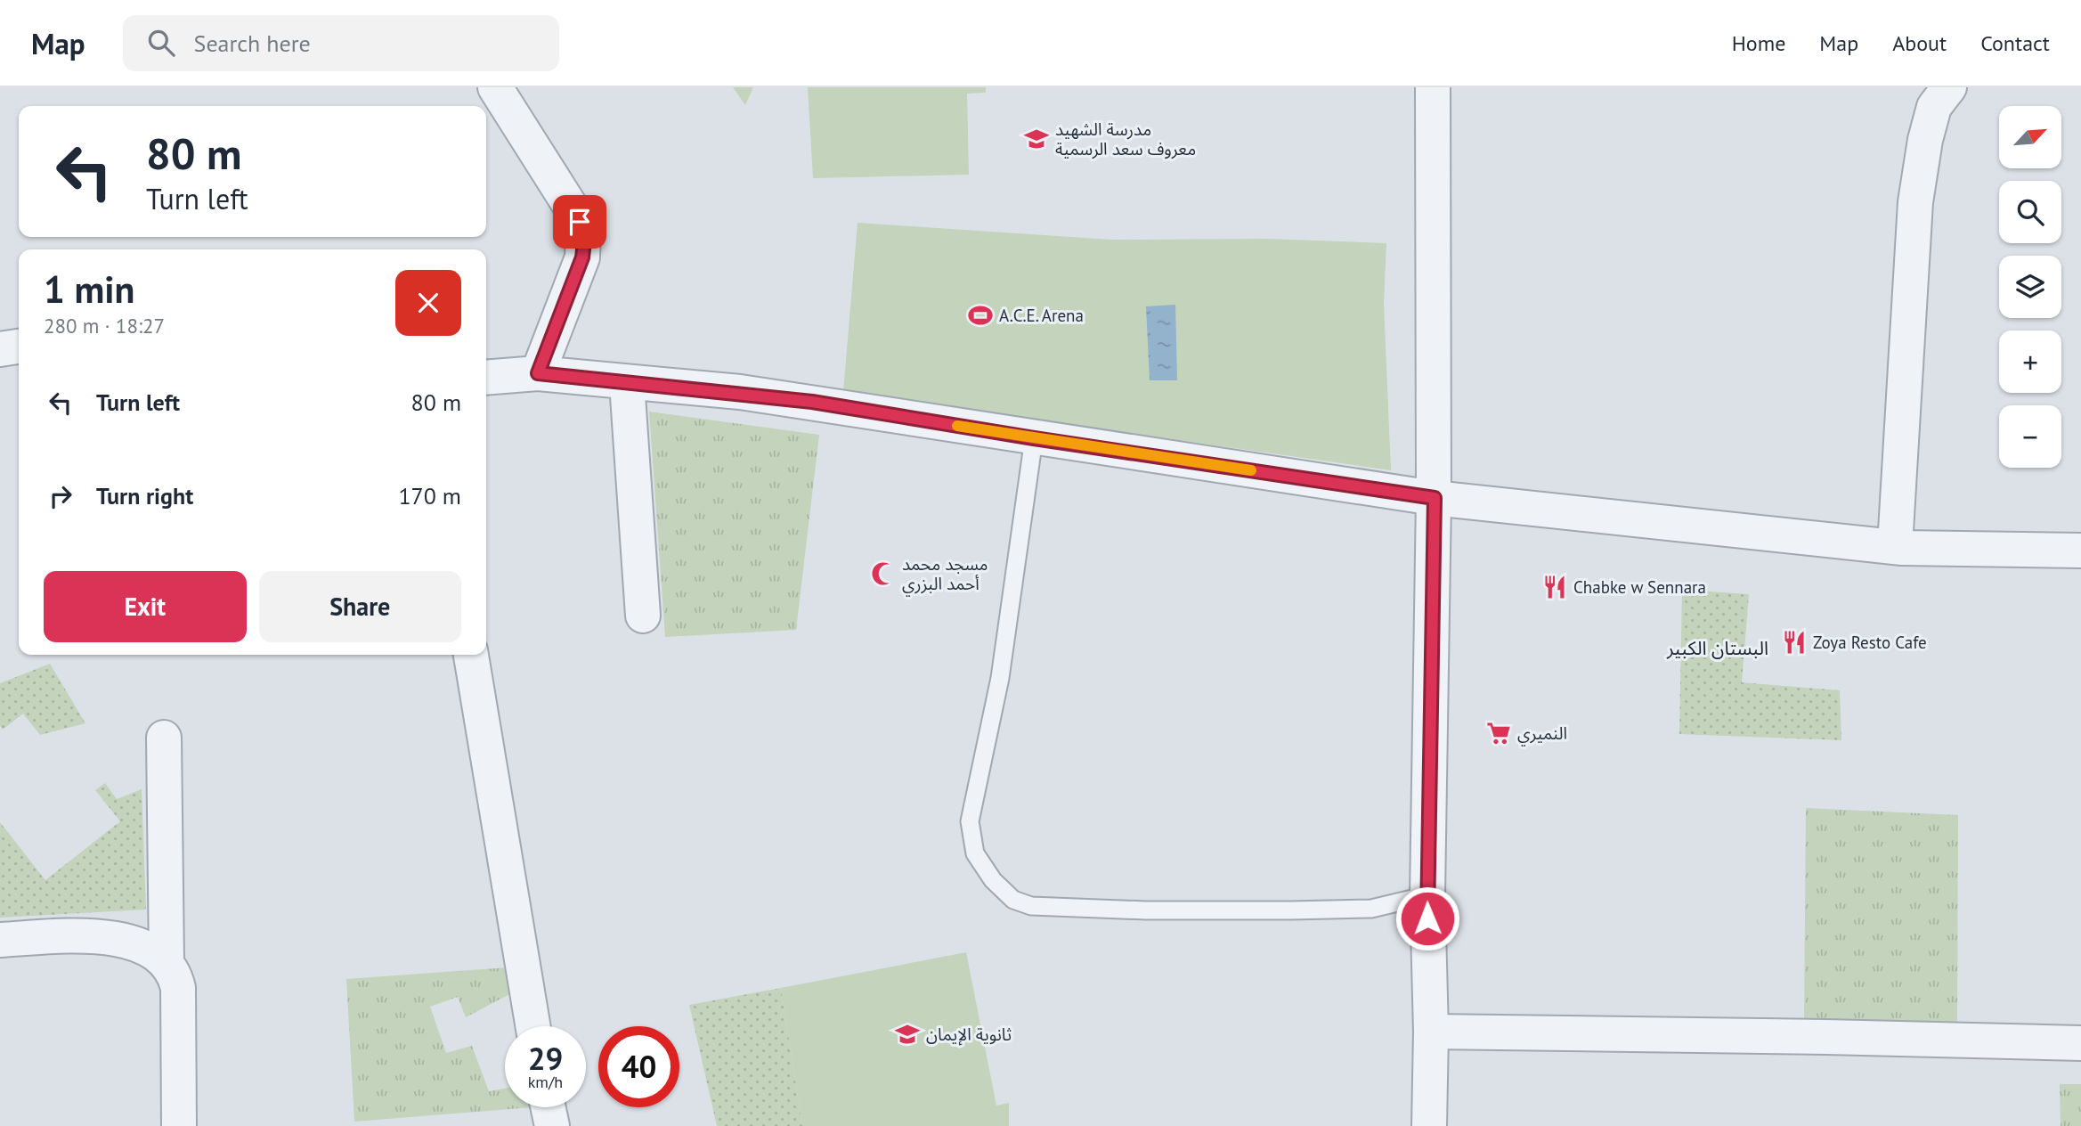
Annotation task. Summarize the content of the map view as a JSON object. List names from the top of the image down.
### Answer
{
  "districts": ["البستان الكبير"],
  "places": {
    "school or university": ["مدرسة الشهيد معروف سعد الرسمية", "ثانوية الإيمان"],
    "sports": ["A.C.E. Arena"],
    "mosque": ["مسجد محمد أحمد البزري"],
    "restaurant": ["Chabke w Sennara", "Zoya Resto Cafe"],
    "supermarket": ["النميري"]
  },
  "north": "top right",
  "page": {
    "header": "Map",
    "search": "Search here",
    "nav": [
      "Home",
      "Map",
      "About",
      "Contact"
    ],
    "map_buttons": ["+", "−"],
    "turn": ["80 m", "Turn left"],
    "heading": ["1 min", "280 m · 18:27"],
    "list": [
      {
        "name": "Turn left",
        "value": "80 m"
      },
      {
        "name": "Turn right",
        "value": "170 m"
      }
    ],
    "buttons": ["Exit", "Share"],
    "speed": "29 km/h",
    "limit": "40"
  }
}
